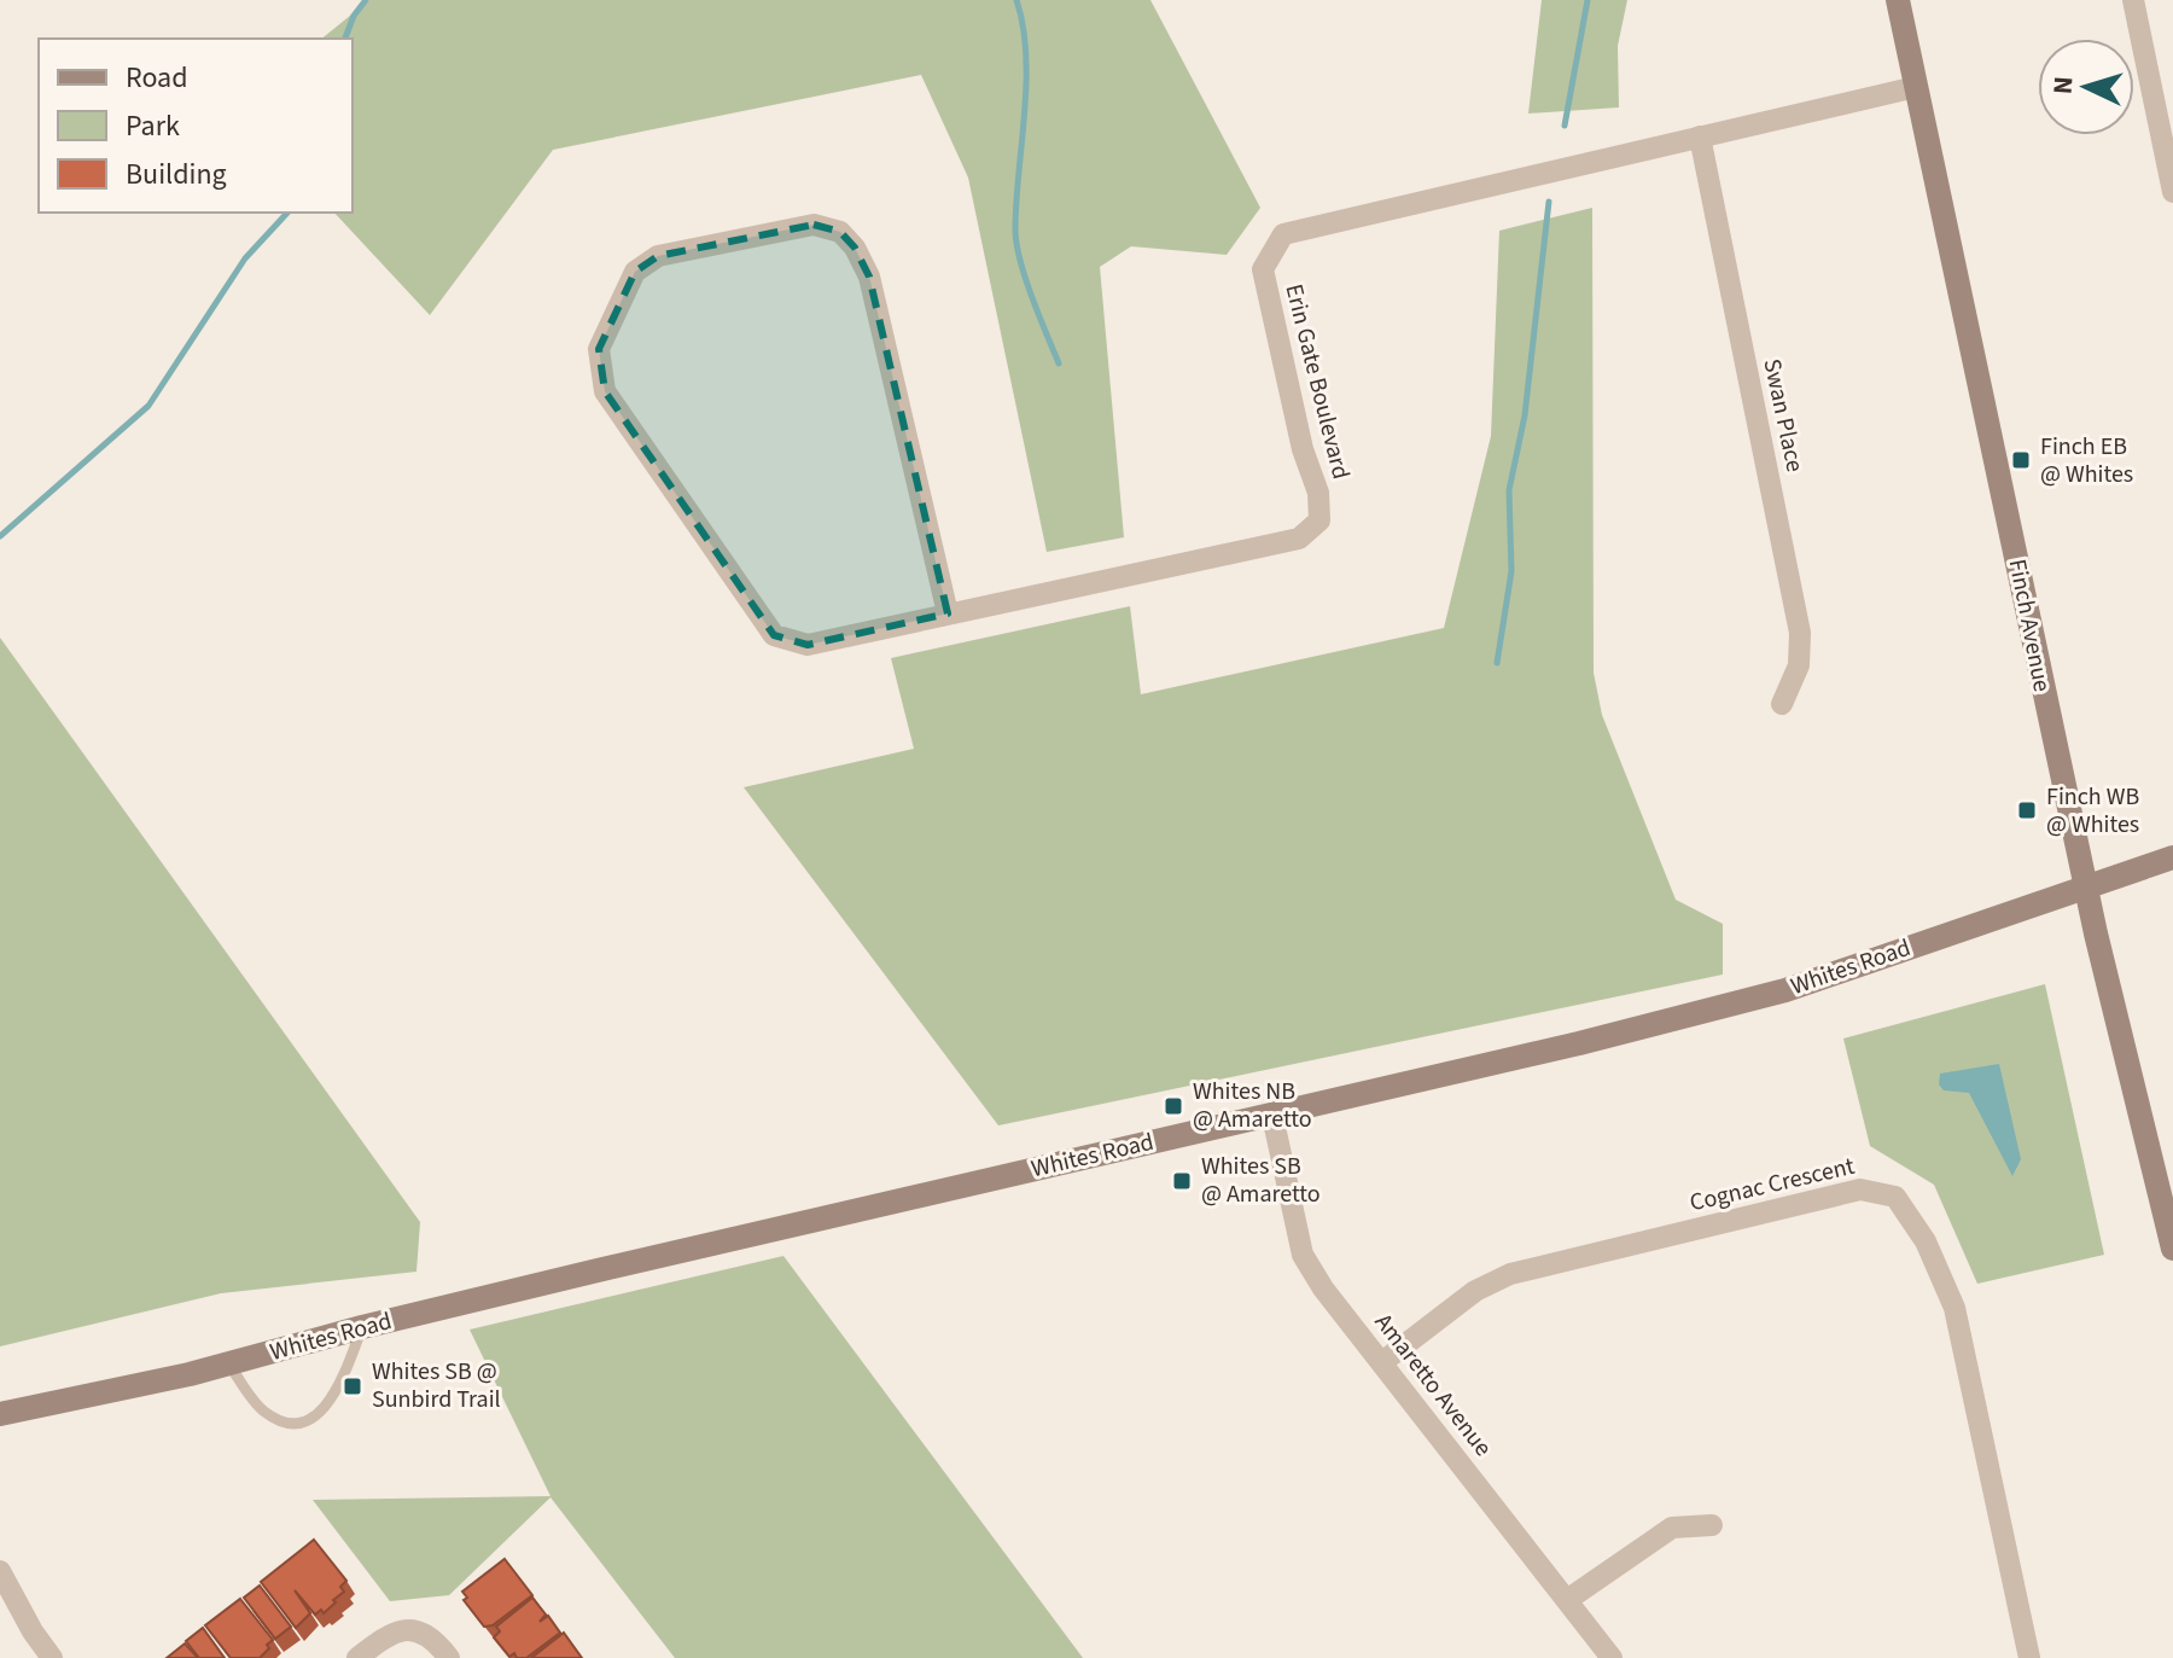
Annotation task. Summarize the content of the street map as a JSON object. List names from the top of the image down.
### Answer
{
  "streets": {
    "main road": ["Finch Avenue", "Whites Road"],
    "street": [
      "Erin Gate Boulevard",
      "Swan Place",
      "Cognac Crescent",
      "Amaretto Avenue"
    ]
  },
  "crossings": [
    ["Erin Gate Boulevard", "Swan Place"],
    ["Erin Gate Boulevard", "Finch Avenue"],
    ["Finch Avenue", "Whites Road"],
    ["Whites Road", "Amaretto Avenue"],
    ["Cognac Crescent", "Amaretto Avenue"]
  ],
  "places": {
    "transit": [
      "Finch EB @ Whites",
      "Finch WB @ Whites",
      "Whites NB @ Amaretto",
      "Whites SB @ Amaretto",
      "Whites SB @ Sunbird Trail"
    ]
  },
  "legend": ["Road", "Park", "Building"],
  "north": "left"
}
